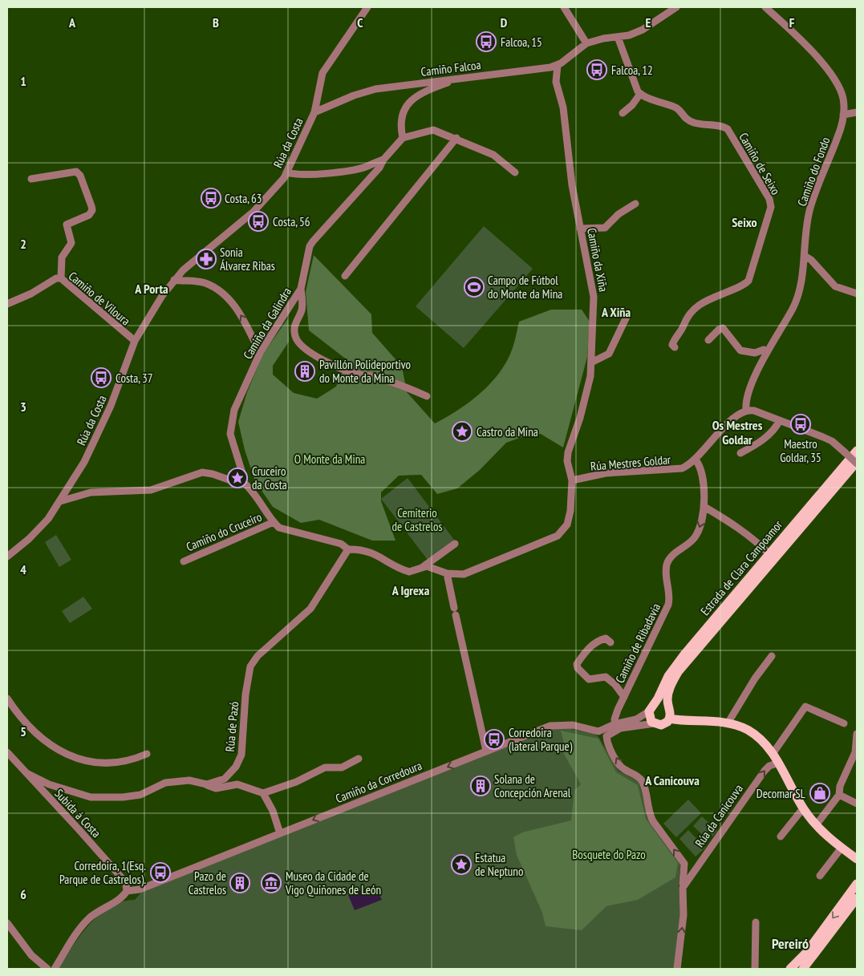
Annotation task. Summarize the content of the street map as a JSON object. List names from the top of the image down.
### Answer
{
  "streets": {
    "main road": ["Estrada de Clara Campoamor"],
    "street": [
      "Camiño Falcoa",
      "Rúa da Costa",
      "Camiño de Seixo",
      "Camiño do Fondo",
      "Camiño da Xiña",
      "Camiño de Viloura",
      "Camiño da Galindra",
      "Rúa Mestres Goldar",
      "Camiño do Cruceiro",
      "Camiño de Ribadavia",
      "Rúa de Pazó",
      "Camiño da Corredoura",
      "Subida á Costa",
      "Rúa da Canicouva"
    ]
  },
  "crossings": [
    ["Camiño Falcoa", "Rúa da Costa"],
    ["Camiño Falcoa", "Camiño da Xiña"],
    ["Rúa da Costa", "Camiño de Viloura"],
    ["Camiño do Fondo", "Rúa Mestres Goldar"],
    ["Camiño da Xiña", "Rúa Mestres Goldar"],
    ["Camiño da Galindra", "Camiño do Cruceiro"],
    ["Rúa Mestres Goldar", "Camiño de Ribadavia"],
    ["Camiño do Cruceiro", "Rúa de Pazó"],
    ["Camiño da Corredoura", "Subida á Costa"]
  ],
  "one_way": ["Camiño de Ribadavia", "Rúa da Canicouva"],
  "districts": [
    "Seixo",
    "A Porta",
    "A Xiña",
    "Os Mestres Goldar",
    "A Igrexa",
    "A Canicouva",
    "Pereiró"
  ],
  "parks": ["O Monte da Mina", "Cemiterio de Castrelos", "Bosquete do Pazo"],
  "places": {
    "bus stop": [
      "Falcoa, 15",
      "Falcoa, 12",
      "Costa, 63",
      "Costa, 56",
      "Costa, 37",
      "Maestro Goldar, 35",
      "Corredoira (lateral Parque)",
      "Corredoira, 1(Esq. Parque de Castrelos)."
    ],
    "pharmacy": ["Sonia Álvarez Ribas"],
    "sports": ["Campo de Fútbol do Monte da Mina"],
    "building": ["Pavillón Polideportivo do Monte da Mina", "Solana de Concepción Arenal", "Pazo de Castrelos"],
    "place": ["Castro da Mina", "Cruceiro da Costa", "Estatua de Neptuno"],
    "shop": ["Decomar SL"],
    "museum": ["Museo da Cidade de Vigo Quiñones de León"]
  },
  "grid": {
    "columns": [
      "A",
      "B",
      "C",
      "D",
      "E",
      "F"
    ],
    "rows": [
      "1",
      "2",
      "3",
      "4",
      "5",
      "6"
    ]
  }
}
